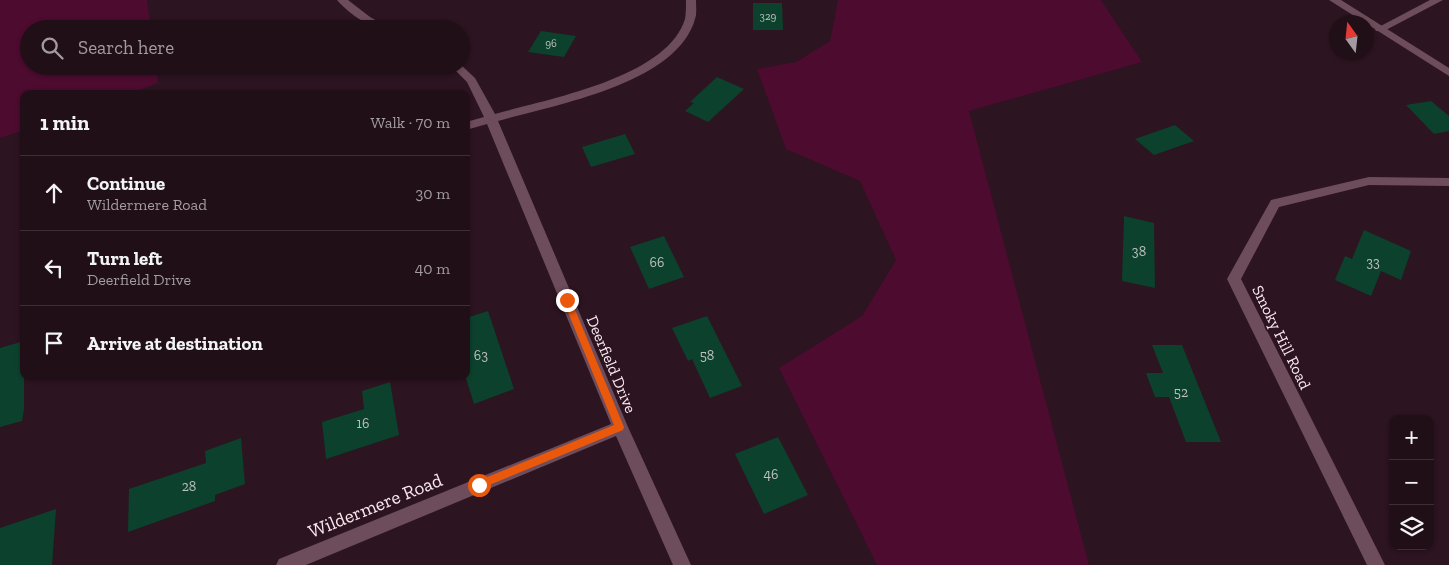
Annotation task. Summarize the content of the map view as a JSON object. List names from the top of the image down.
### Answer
{
  "streets": {
    "street": ["Smoky Hill Road", "Deerfield Drive", "Wildermere Road"]
  },
  "crossings": [
    ["Deerfield Drive", "Wildermere Road"]
  ],
  "house_numbers": [
    "329",
    "96",
    "38",
    "66",
    "33",
    "63",
    "58",
    "52",
    "16",
    "46",
    "28"
  ],
  "north": "top",
  "page": {
    "search": "Search here",
    "heading": ["1 min", "Walk · 70 m"],
    "list": [
      ["Continue", "Wildermere Road", "30 m"],
      ["Turn left", "Deerfield Drive", "40 m"],
      "Arrive at destination"
    ],
    "map_buttons": ["+", "−"]
  }
}
